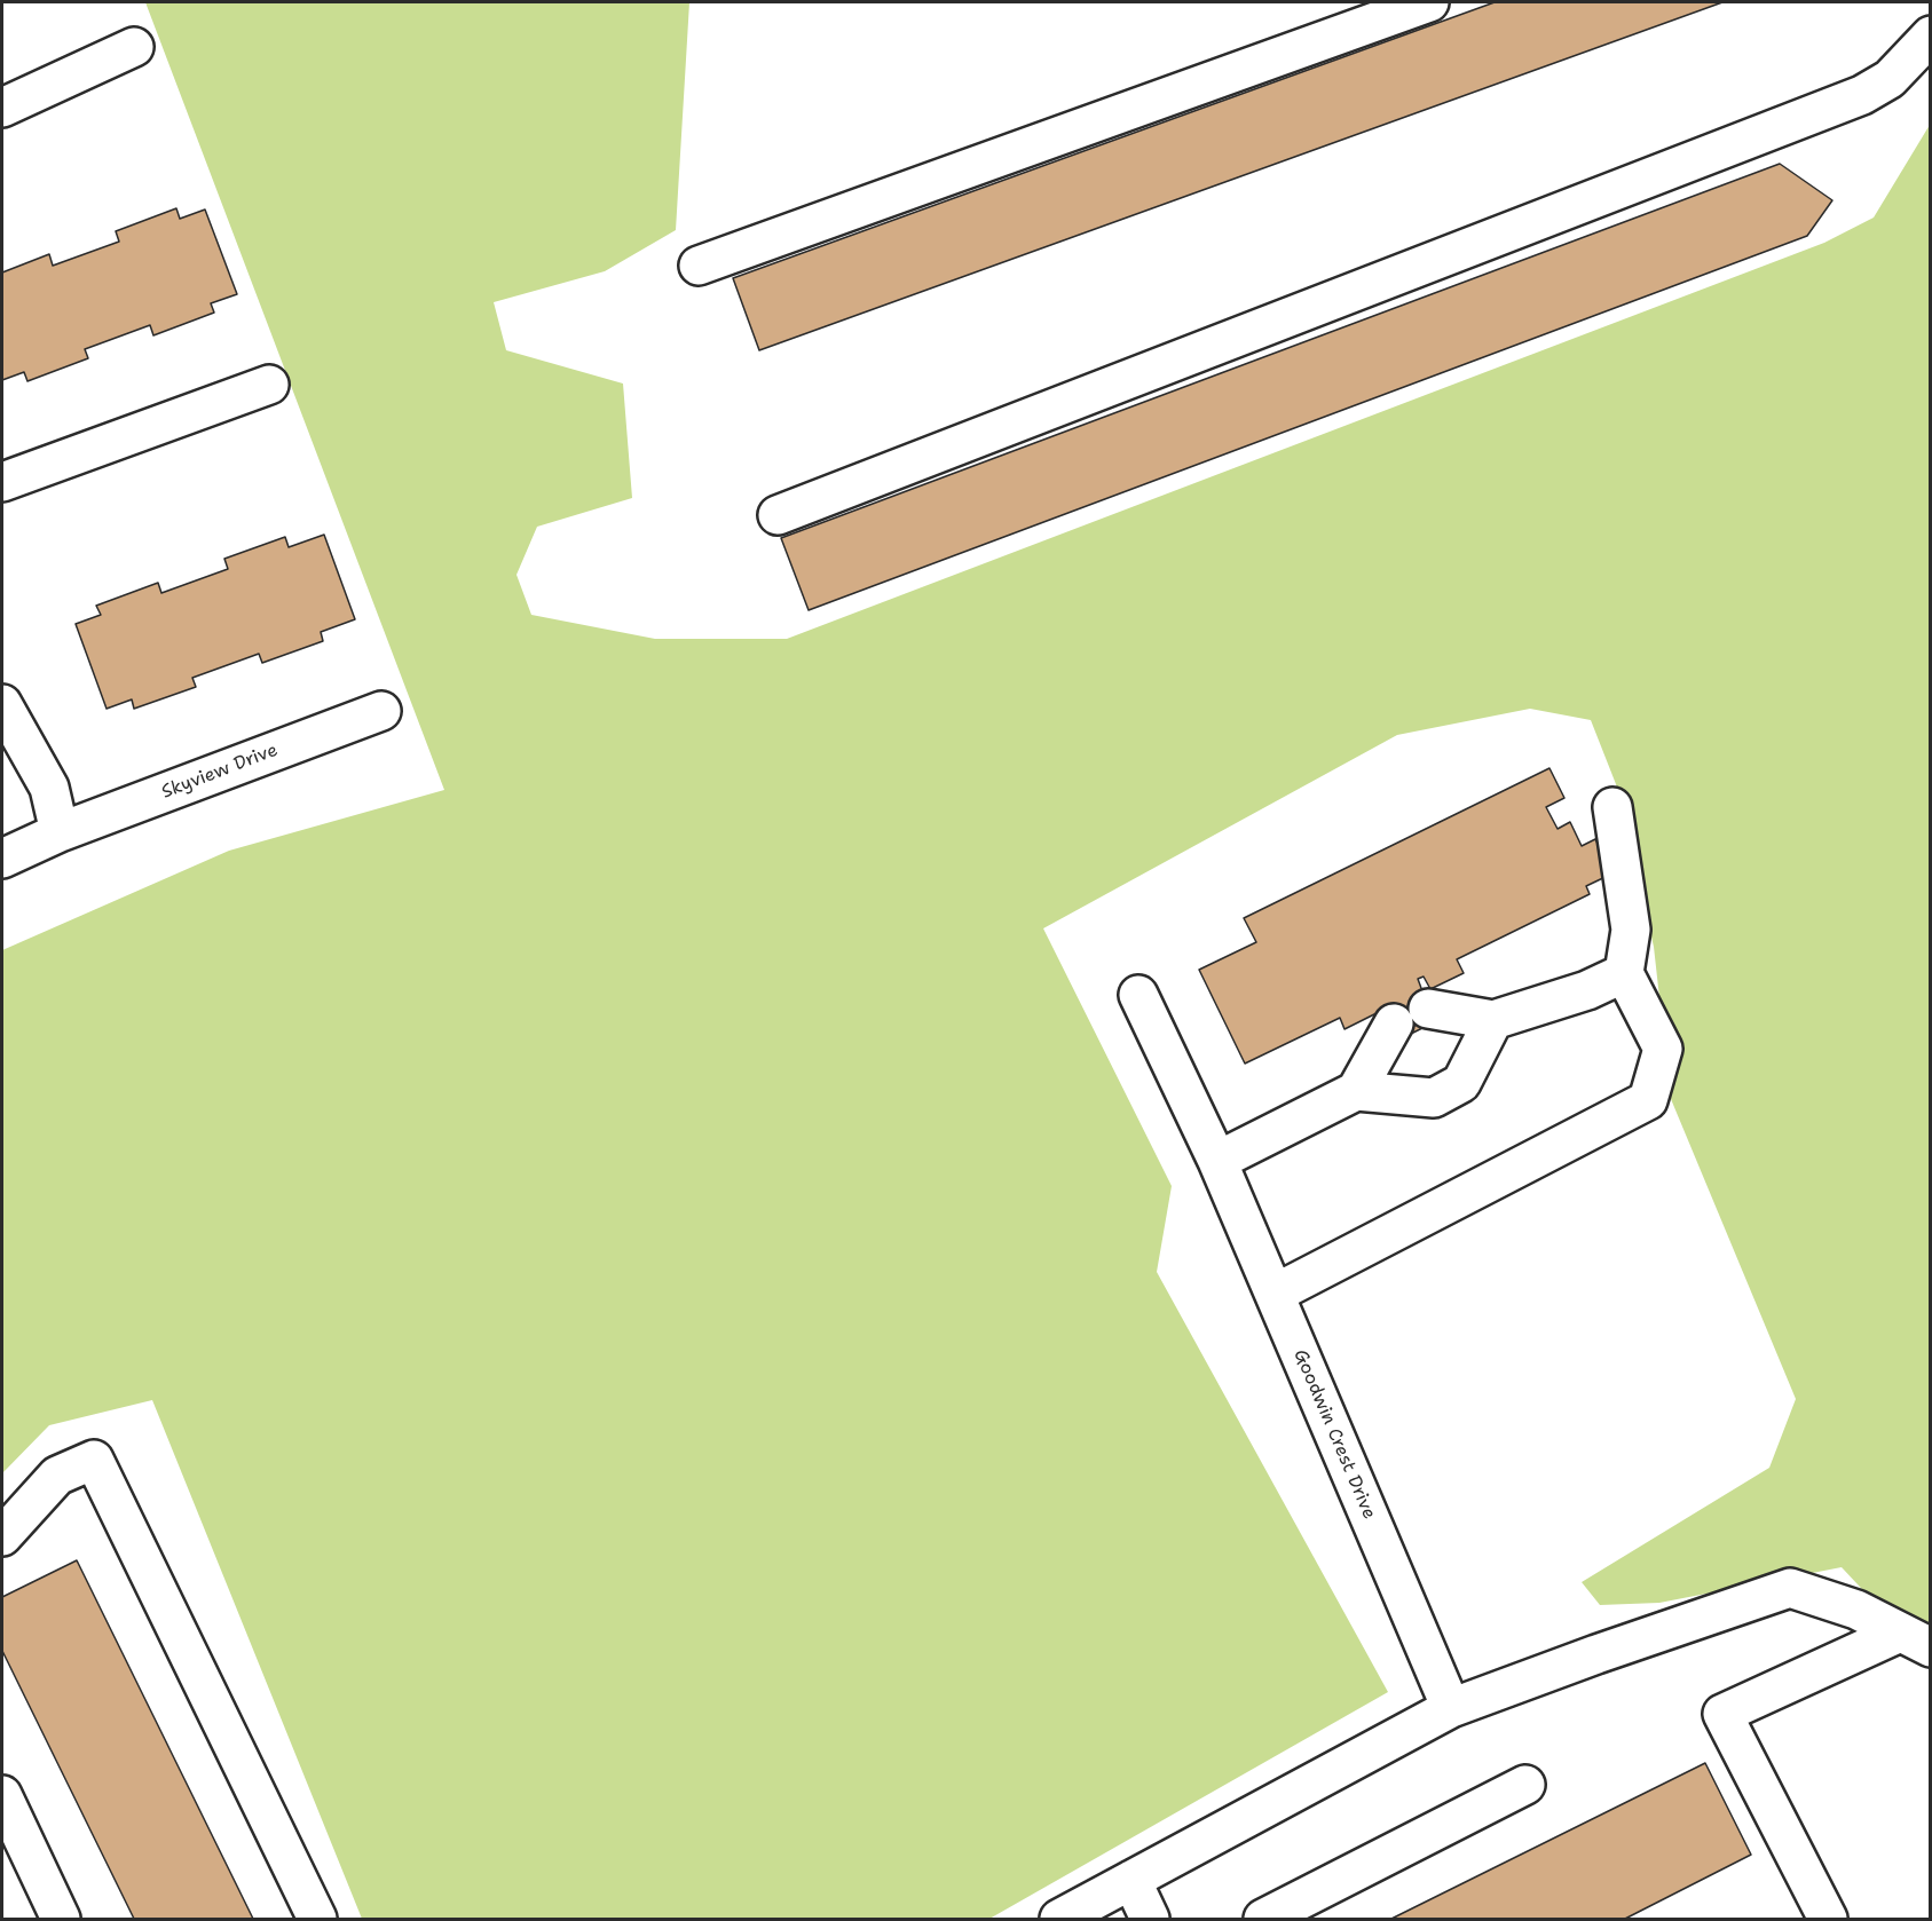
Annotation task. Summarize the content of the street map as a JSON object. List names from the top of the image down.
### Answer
{
  "streets": {
    "street": ["Skyview Drive", "Goodwin Crest Drive"]
  }
}
